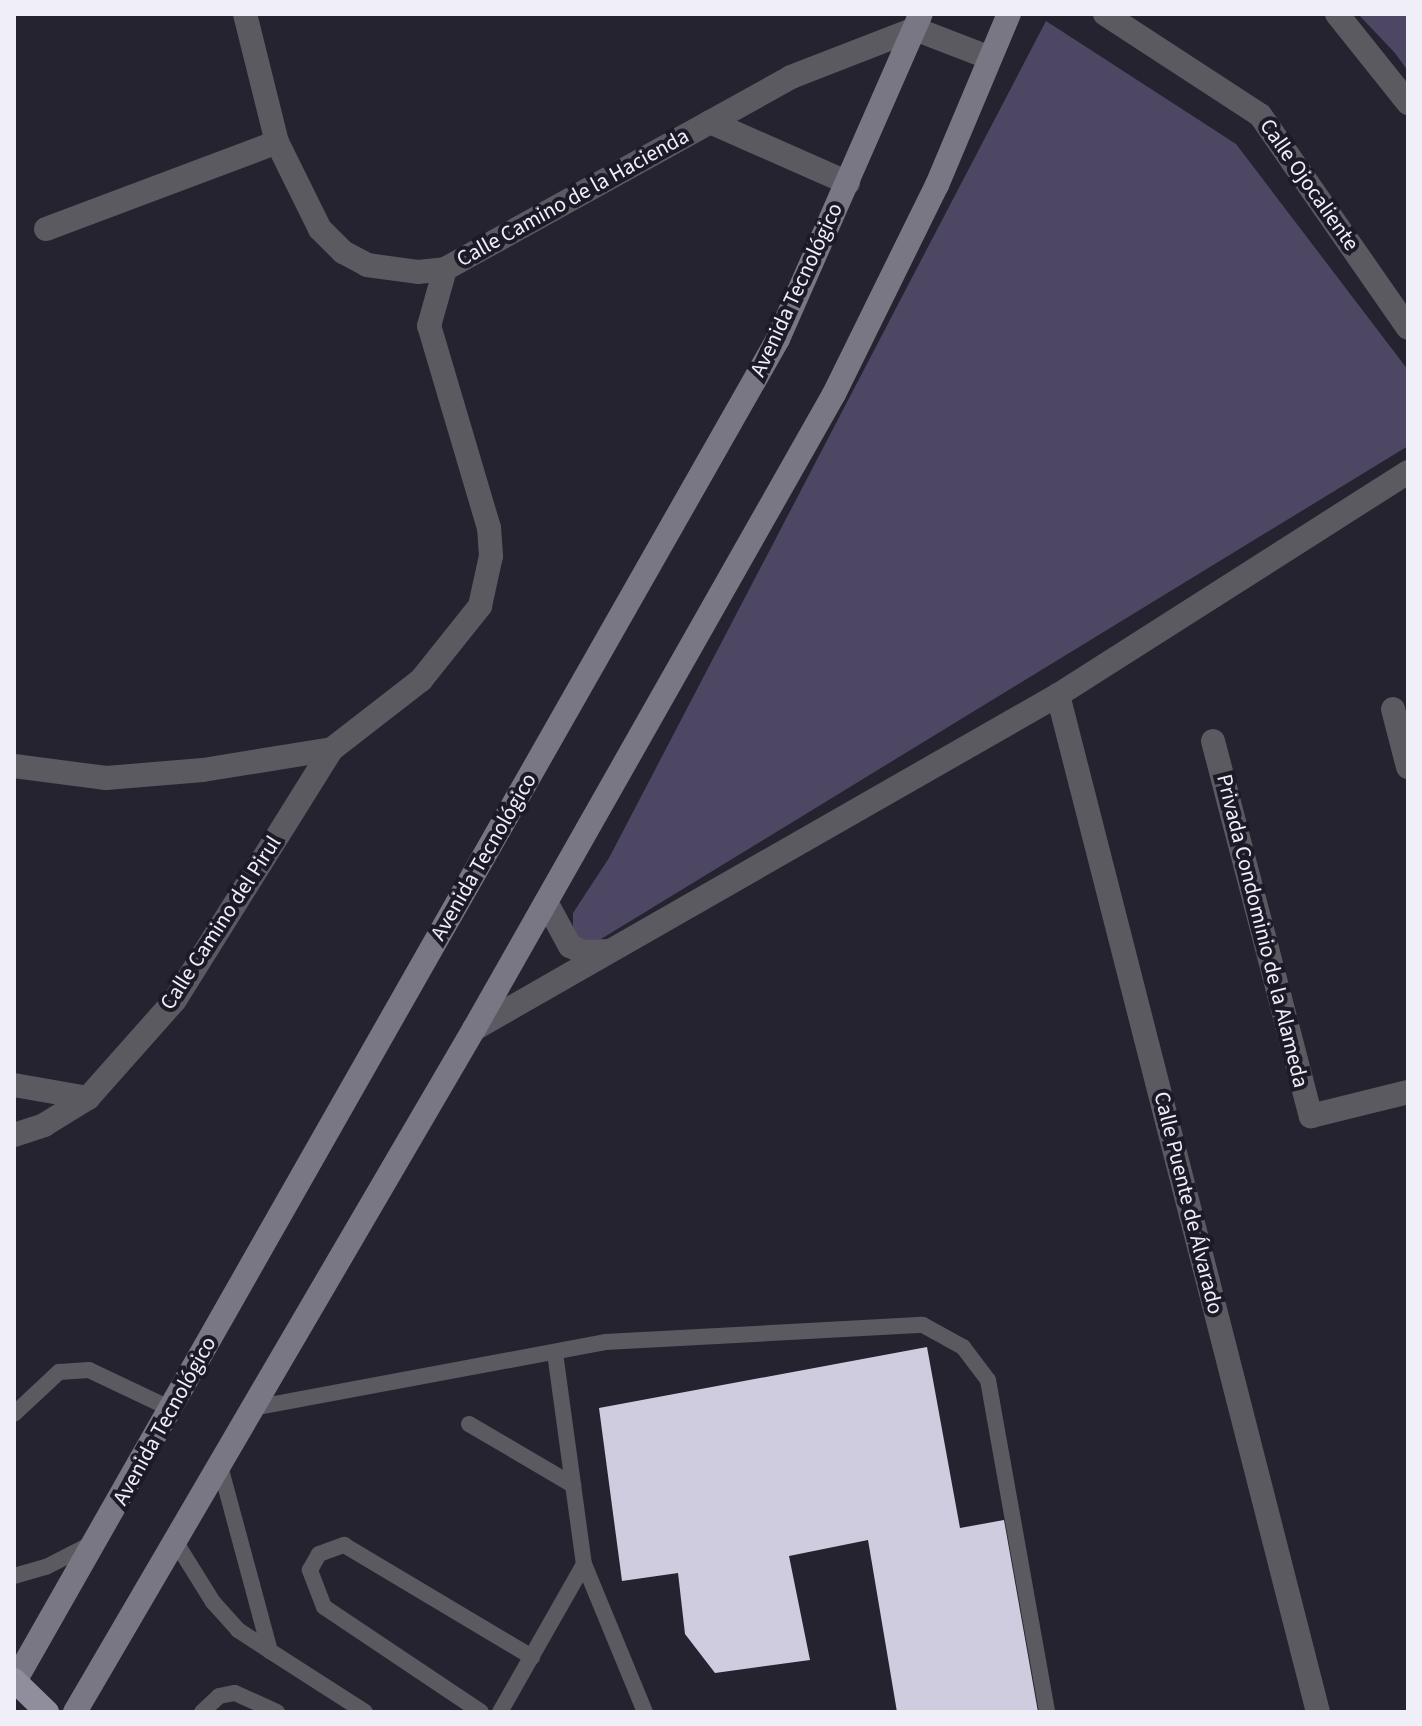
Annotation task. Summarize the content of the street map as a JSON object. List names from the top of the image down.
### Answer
{
  "streets": {
    "main road": ["Avenida Tecnológico"],
    "street": [
      "Calle Ojocaliente",
      "Calle Camino de la Hacienda",
      "Calle Camino del Pirul",
      "Privada Condominio de la Alameda",
      "Calle Puente de Álvarado"
    ]
  },
  "crossings": [
    ["Calle Camino de la Hacienda", "Avenida Tecnológico"],
    ["Calle Camino de la Hacienda", "Calle Camino del Pirul"]
  ]
}
